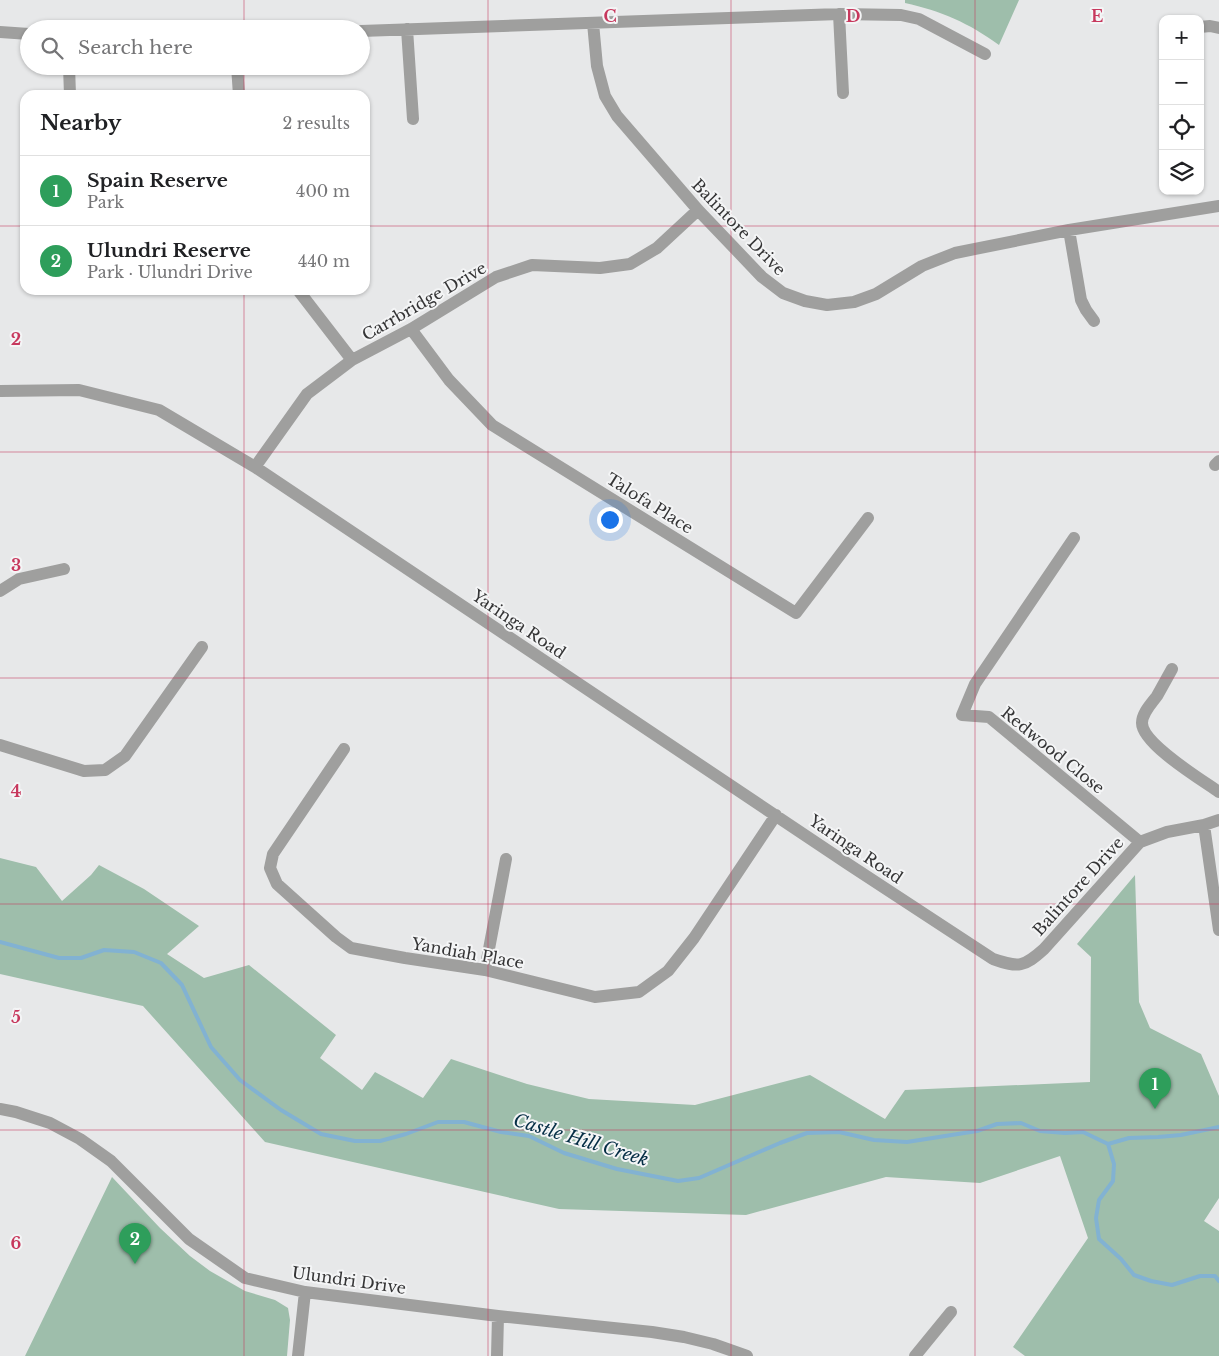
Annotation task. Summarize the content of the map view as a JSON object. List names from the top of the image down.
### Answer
{
  "streets": {
    "street": [
      "Balintore Drive",
      "Carrbridge Drive",
      "Talofa Place",
      "Yaringa Road",
      "Redwood Close",
      "Yandiah Place",
      "Ulundri Drive"
    ]
  },
  "crossings": [
    ["Balintore Drive", "Carrbridge Drive"],
    ["Balintore Drive", "Yaringa Road"],
    ["Balintore Drive", "Redwood Close"],
    ["Carrbridge Drive", "Talofa Place"],
    ["Carrbridge Drive", "Yaringa Road"],
    ["Yaringa Road", "Yandiah Place"]
  ],
  "water": ["Castle Hill Creek"],
  "page": {
    "map_buttons": ["+", "−"],
    "search": "Search here",
    "heading": ["Nearby", "2 results"],
    "list": [
      {
        "mark": "1",
        "name": "Spain Reserve",
        "note": "Park",
        "value": "400 m"
      },
      {
        "mark": "2",
        "name": "Ulundri Reserve",
        "note": "Park · Ulundri Drive",
        "value": "440 m"
      }
    ],
    "pins": ["1", "2"]
  },
  "grid": {
    "columns": ["C", "D", "E"],
    "rows": [
      "2",
      "3",
      "4",
      "5",
      "6"
    ]
  }
}
